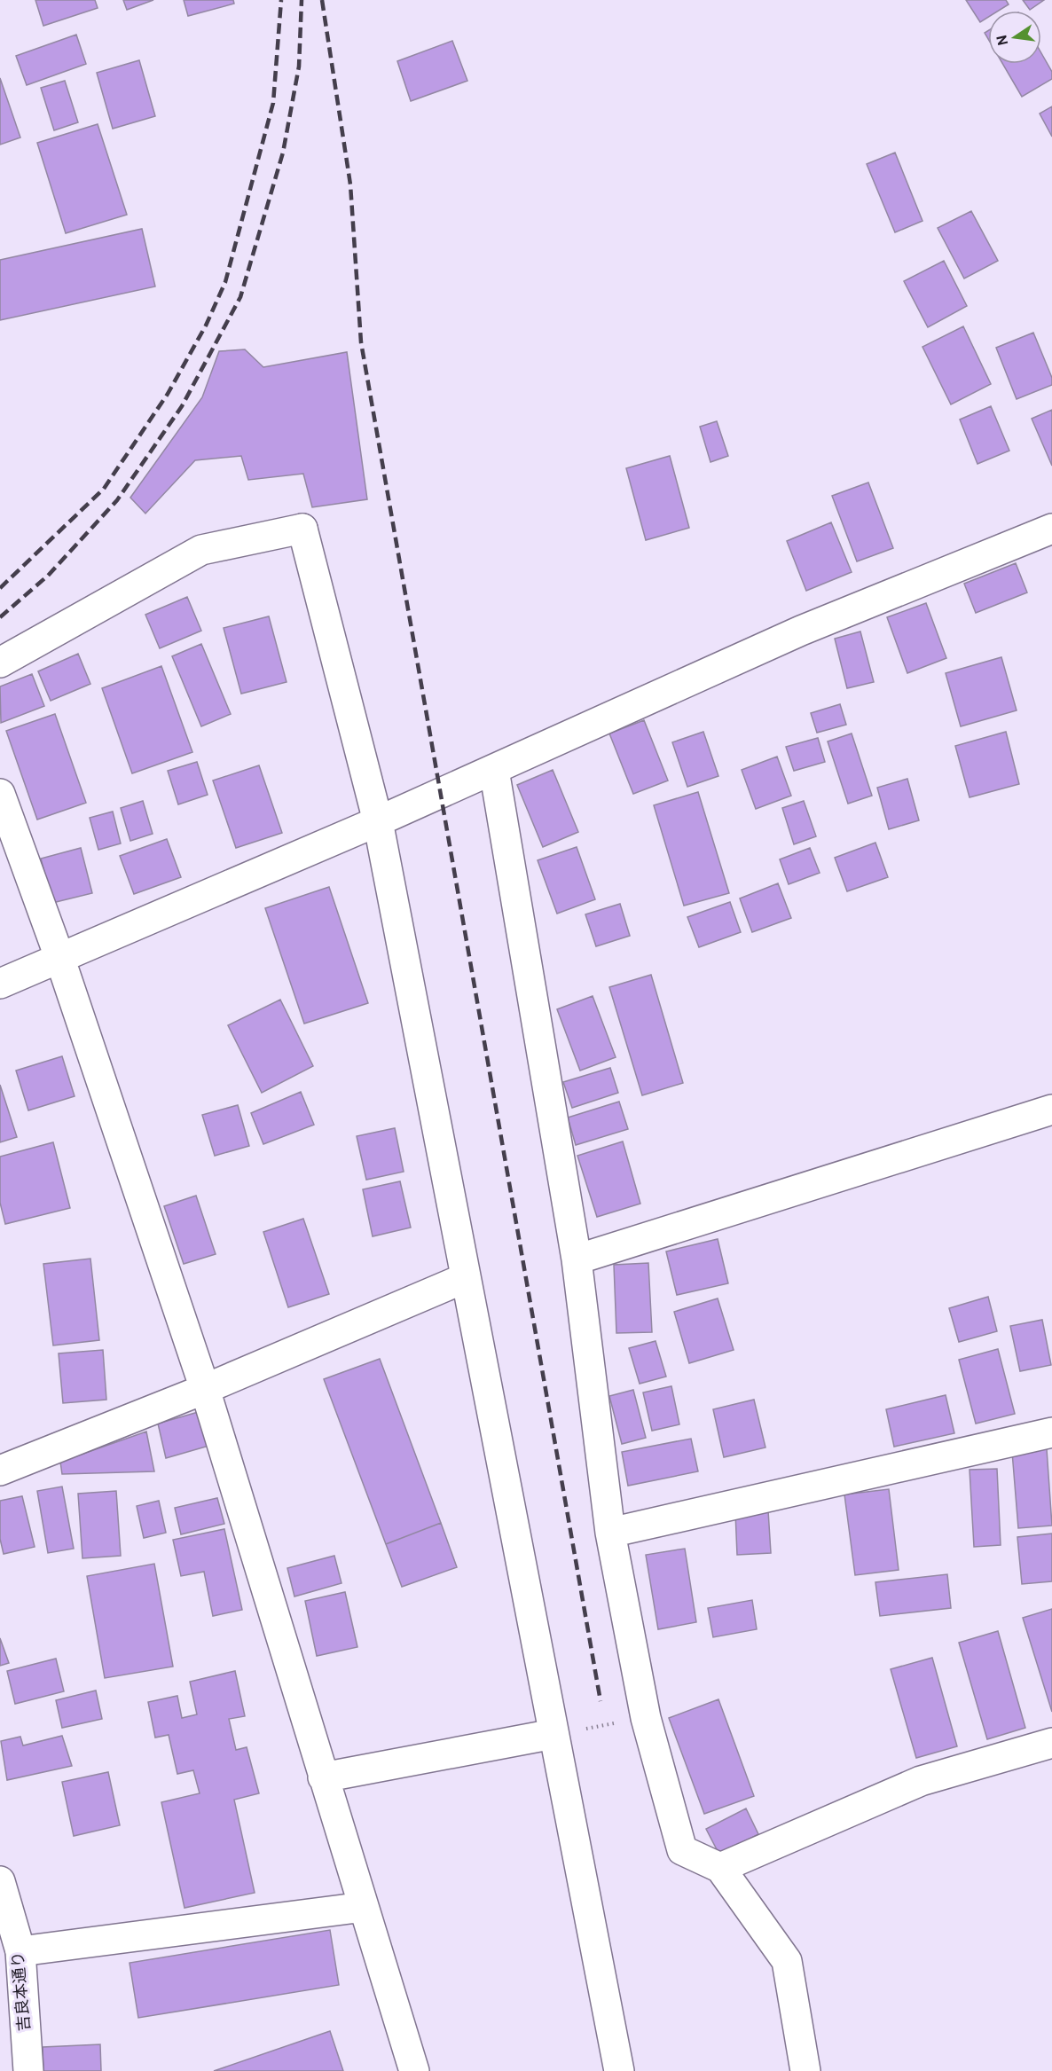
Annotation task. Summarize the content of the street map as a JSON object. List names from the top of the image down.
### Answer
{
  "streets": {
    "main road": ["吉良本通り"]
  },
  "north": "left"
}
